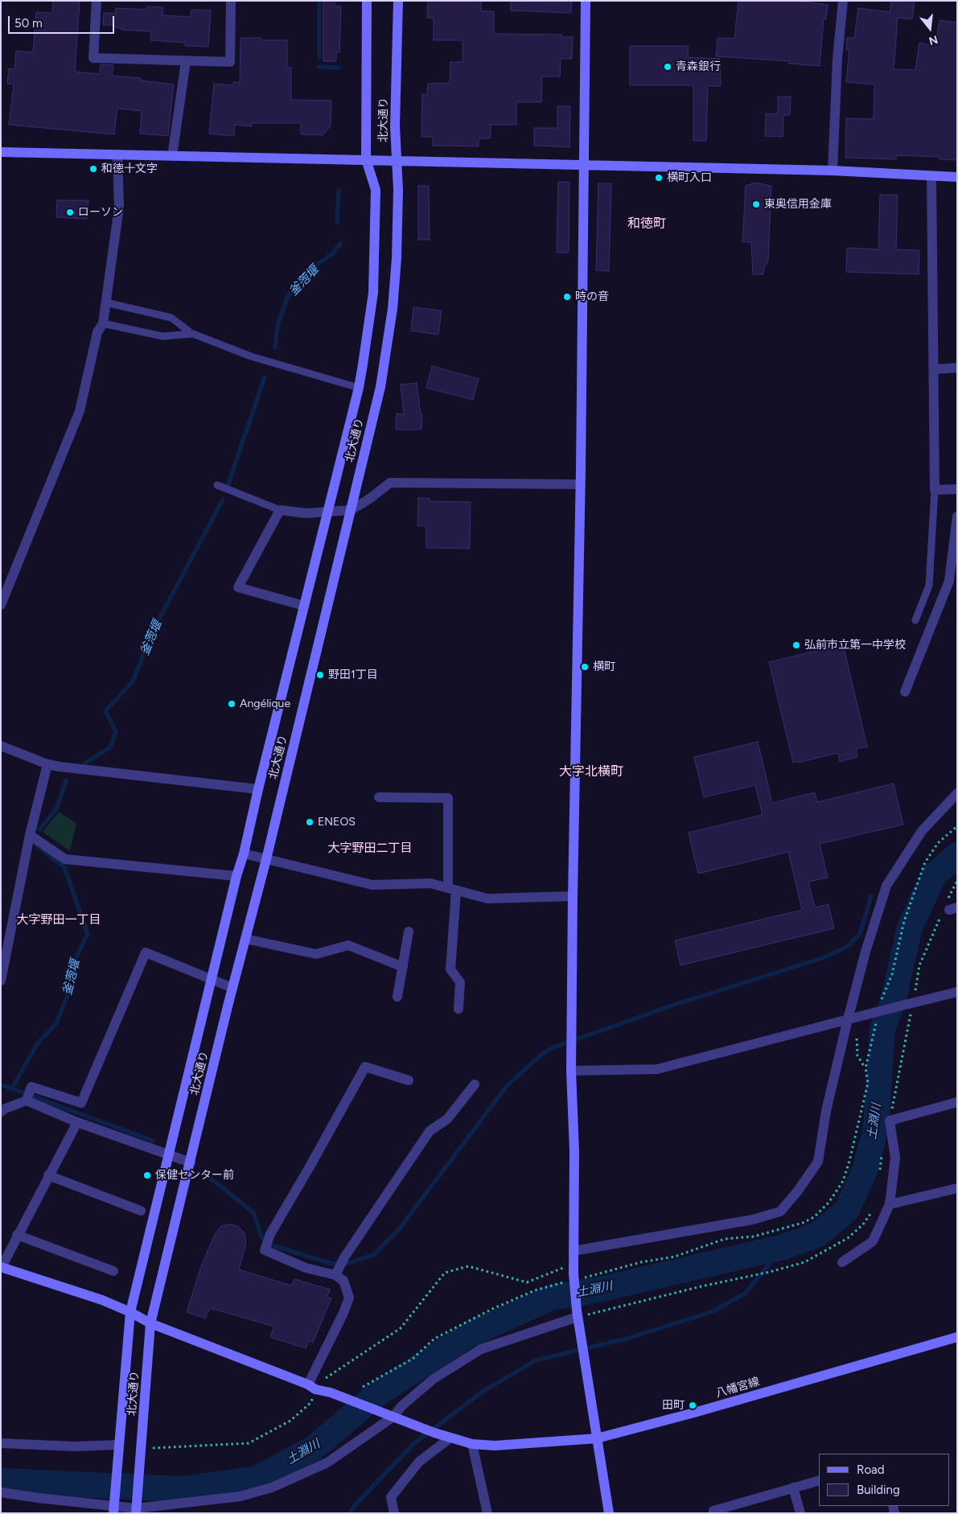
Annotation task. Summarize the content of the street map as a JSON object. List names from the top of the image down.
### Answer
{
  "streets": {
    "street": ["北大通り", "八幡宮線"]
  },
  "crossings": [
    ["北大通り", "八幡宮線"]
  ],
  "districts": [
    "和徳町",
    "大字北横町",
    "大字野田二丁目",
    "大字野田一丁目"
  ],
  "water": ["釜萢堰", "土淵川"],
  "places": [
    "青森銀行",
    "和徳十文字",
    "横町入口",
    "東奥信用金庫",
    "ローソン",
    "時の音",
    "弘前市立第一中学校",
    "横町",
    "野田1丁目",
    "Angélique",
    "ENEOS",
    "保健センター前",
    "田町"
  ],
  "legend": ["Road", "Building"],
  "scale_bar": "50 m",
  "north": "bottom"
}
